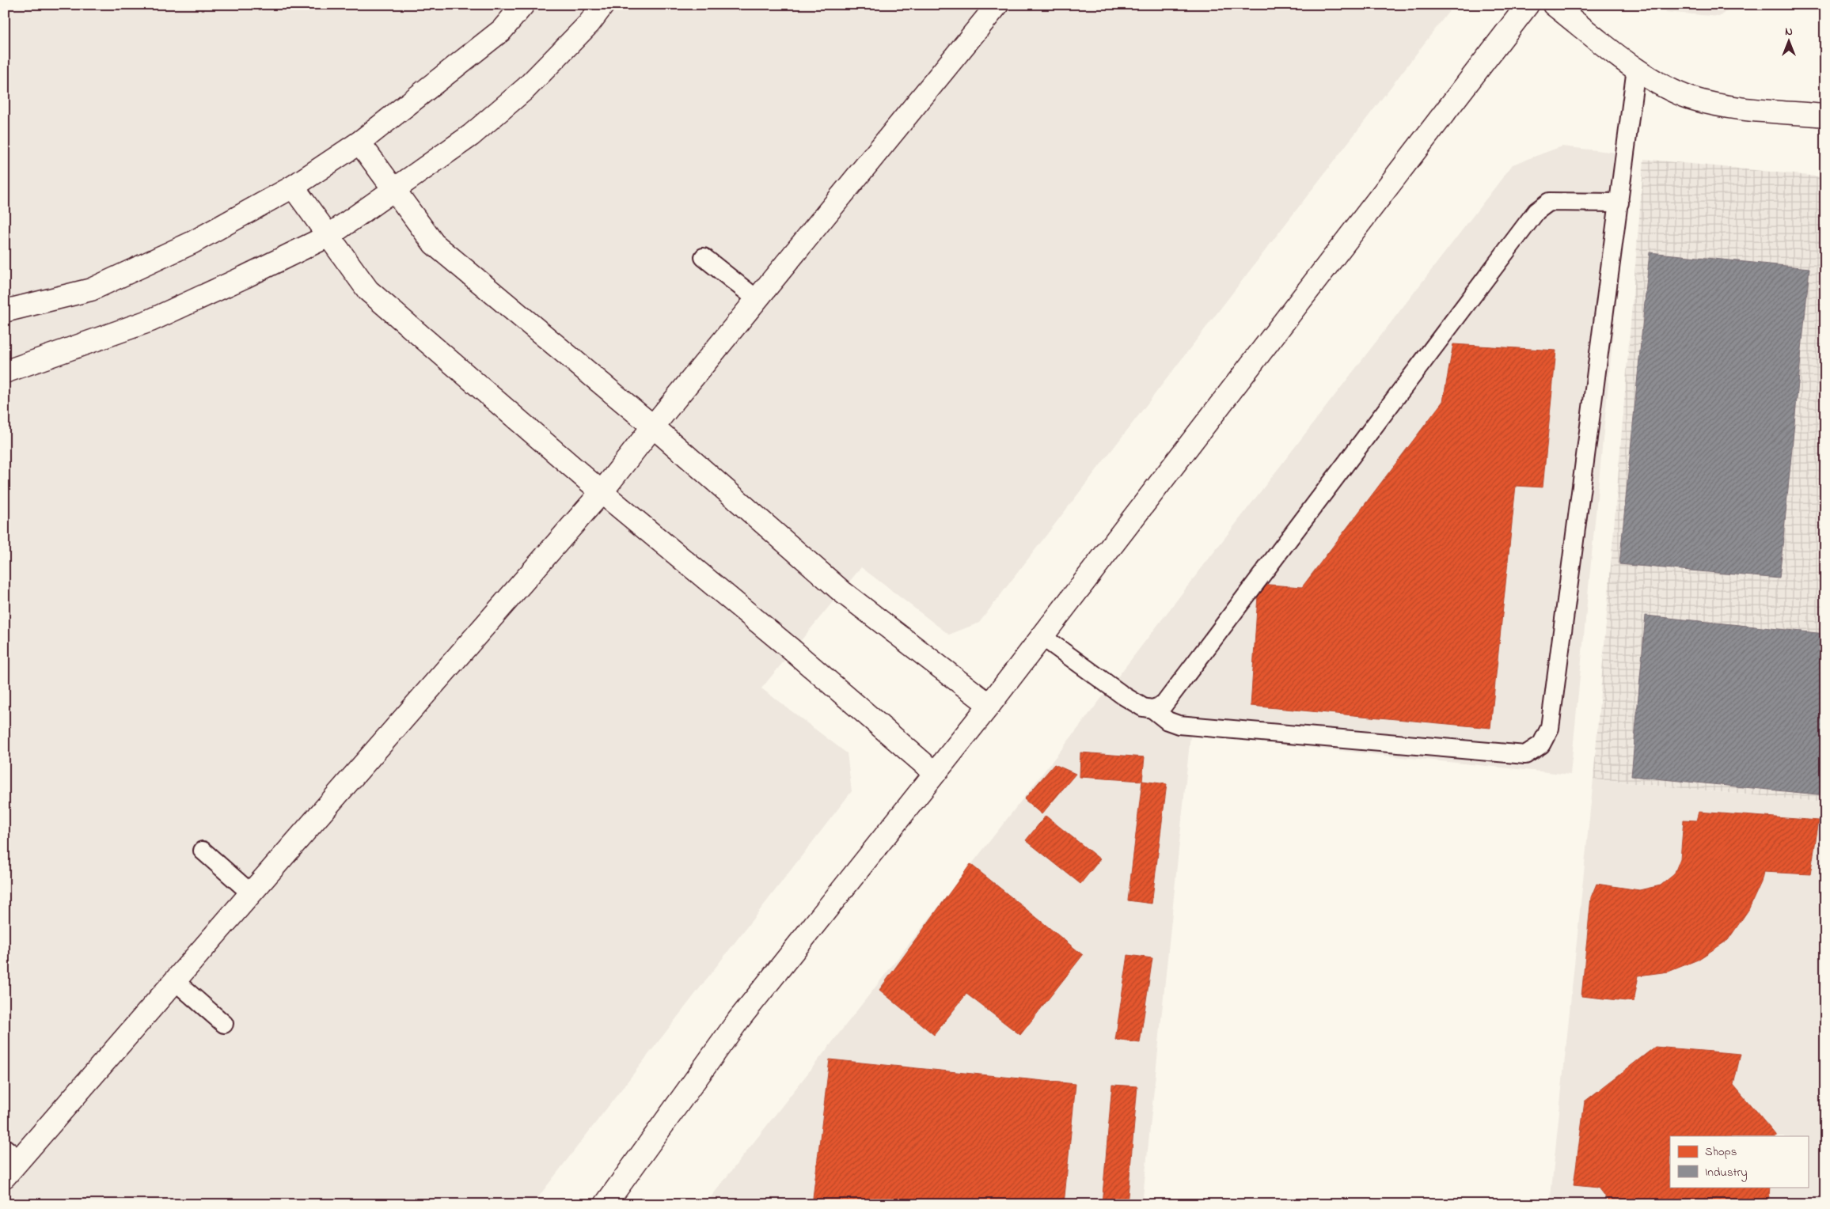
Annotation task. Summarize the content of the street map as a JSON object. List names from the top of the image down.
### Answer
{
  "legend": ["Shops", "Industry"],
  "north": "top"
}
